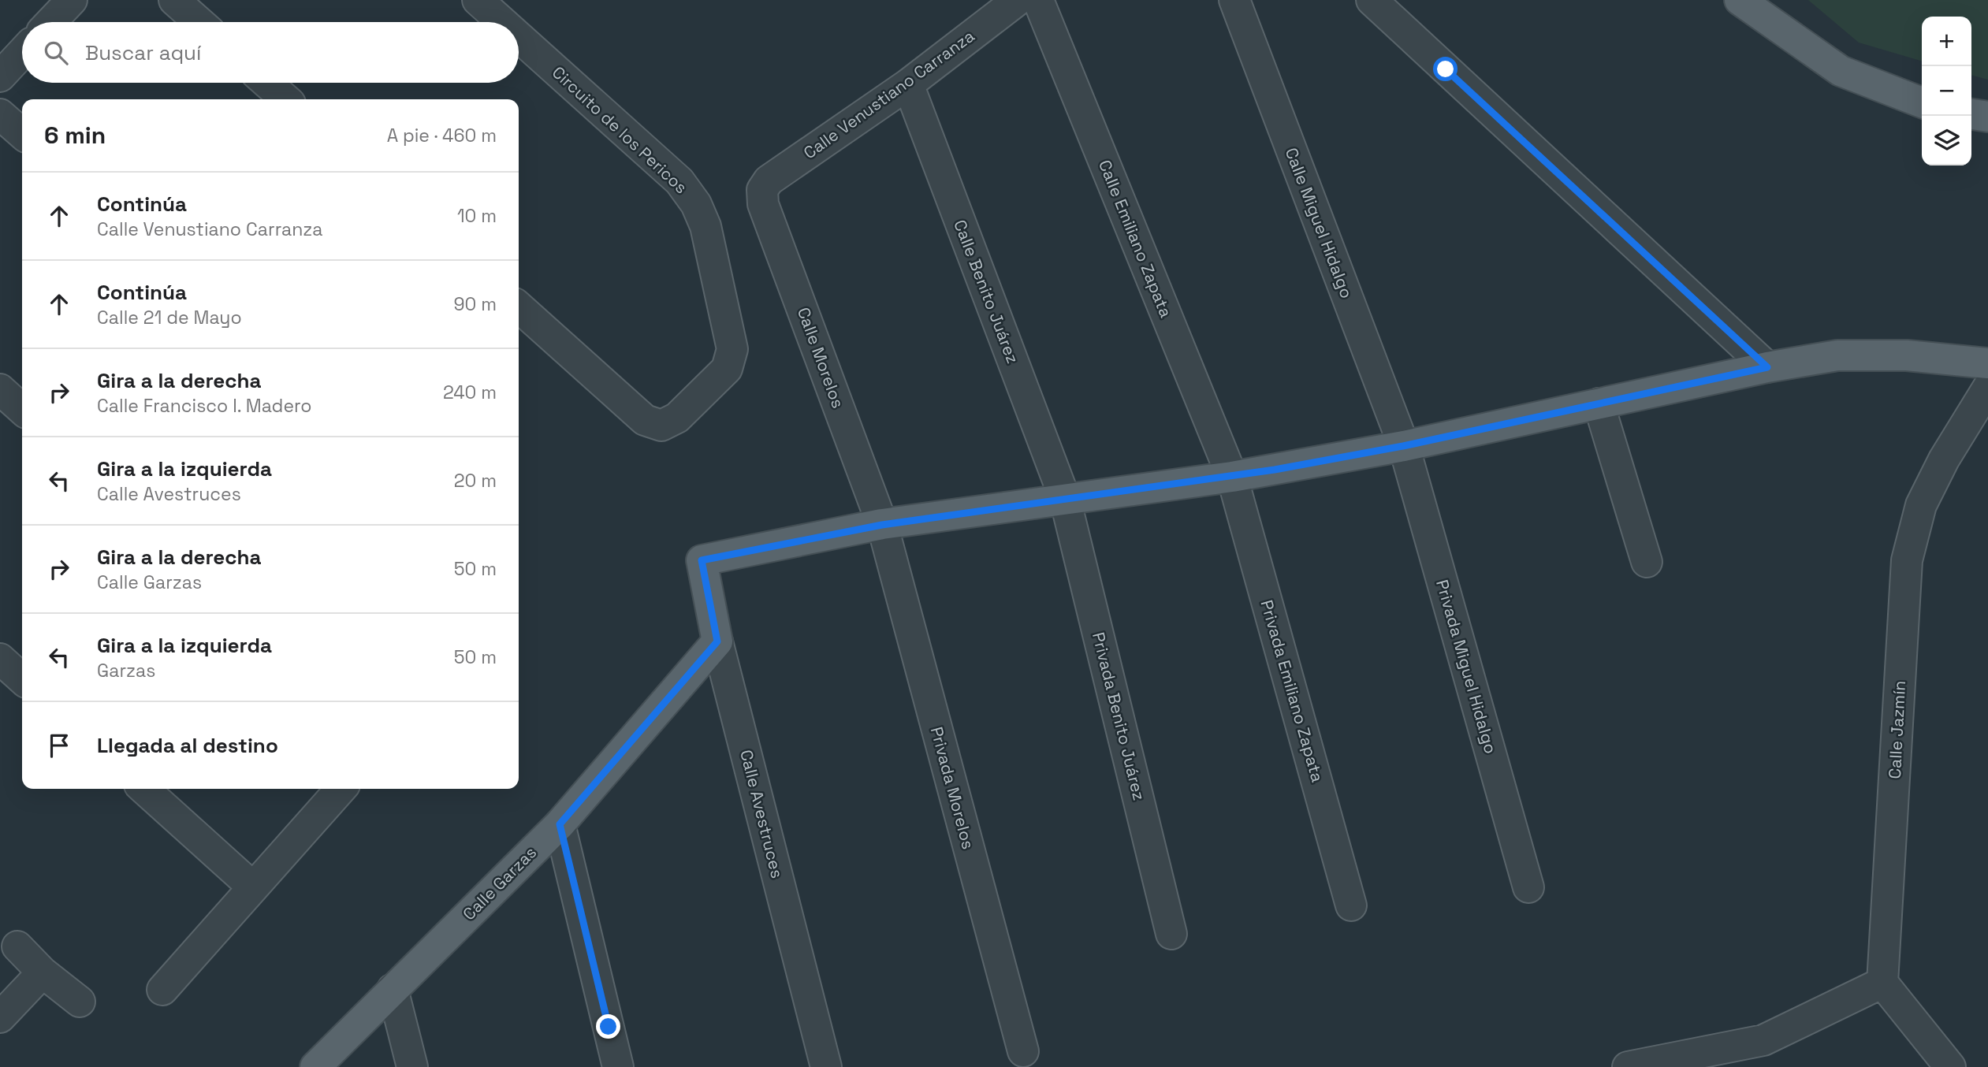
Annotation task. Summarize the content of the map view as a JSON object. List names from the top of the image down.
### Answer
{
  "streets": {
    "main road": ["Calle Avestruces", "Calle Garzas"],
    "street": [
      "Calle Venustiano Carranza",
      "Circuito de los Pericos",
      "Calle Miguel Hidalgo",
      "Calle Emiliano Zapata",
      "Calle Benito Juárez",
      "Calle Morelos",
      "Privada Miguel Hidalgo",
      "Privada Emiliano Zapata",
      "Privada Benito Juárez",
      "Calle Jazmín",
      "Privada Morelos"
    ]
  },
  "crossings": [
    ["Calle Venustiano Carranza", "Calle Benito Juárez"],
    ["Calle Venustiano Carranza", "Calle Morelos"],
    ["Calle Miguel Hidalgo", "Privada Miguel Hidalgo"],
    ["Calle Emiliano Zapata", "Privada Emiliano Zapata"],
    ["Calle Benito Juárez", "Privada Benito Juárez"],
    ["Calle Morelos", "Privada Morelos"],
    ["Calle Morelos", "Calle Avestruces"],
    ["Privada Morelos", "Calle Avestruces"],
    ["Calle Avestruces", "Calle Garzas"]
  ],
  "page": {
    "map_buttons": ["+", "−"],
    "search": "Buscar aquí",
    "heading": ["6 min", "A pie · 460 m"],
    "list": [
      ["Continúa", "Calle Venustiano Carranza", "10 m"],
      ["Continúa", "Calle 21 de Mayo", "90 m"],
      ["Gira a la derecha", "Calle Francisco I. Madero", "240 m"],
      ["Gira a la izquierda", "Calle Avestruces", "20 m"],
      ["Gira a la derecha", "Calle Garzas", "50 m"],
      ["Gira a la izquierda", "Garzas", "50 m"],
      "Llegada al destino"
    ]
  }
}
